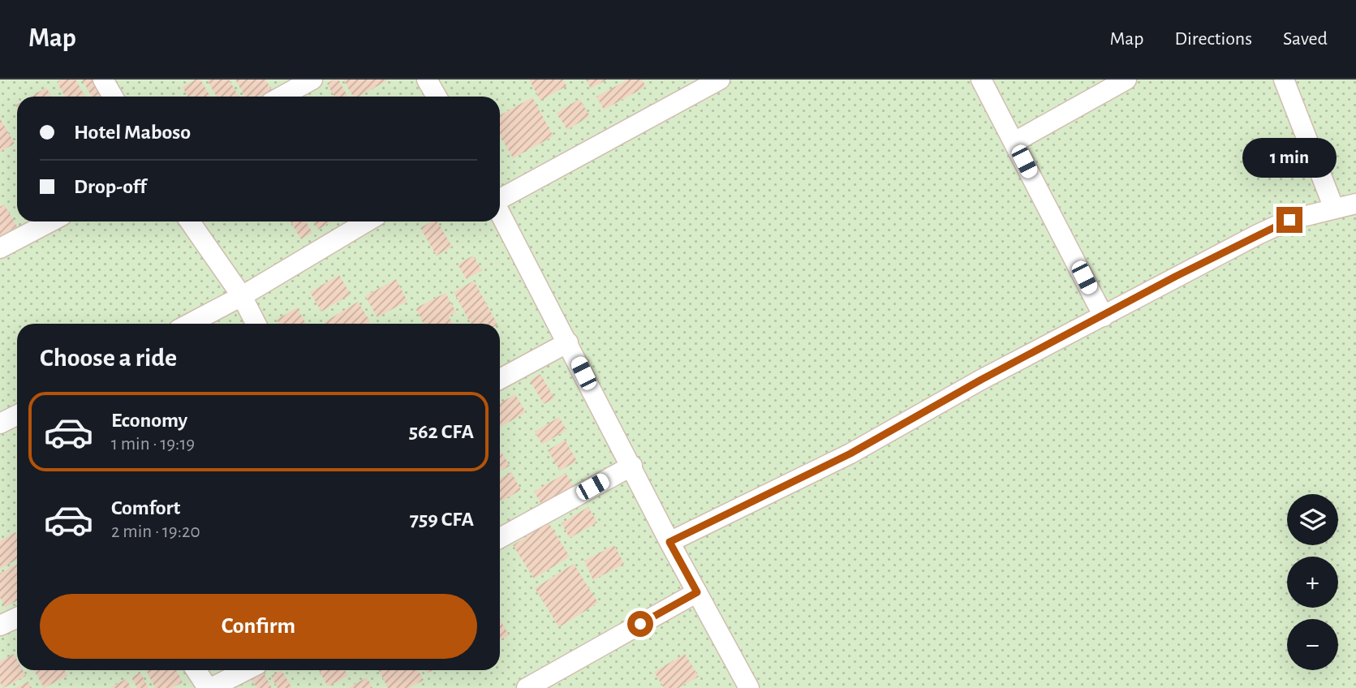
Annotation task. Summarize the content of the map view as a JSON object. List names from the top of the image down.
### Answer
{
  "page": {
    "header": "Map",
    "nav": ["Map", "Directions", "Saved"],
    "banner": ["Hotel Maboso", "Drop-off"],
    "bubble": "1 min",
    "heading": "Choose a ride",
    "list": [
      {
        "name": "Economy",
        "note": "1 min · 19:19",
        "value": "562 CFA"
      },
      {
        "name": "Comfort",
        "note": "2 min · 19:20",
        "value": "759 CFA"
      }
    ],
    "map_buttons": ["+", "−"],
    "buttons": "Confirm"
  }
}
